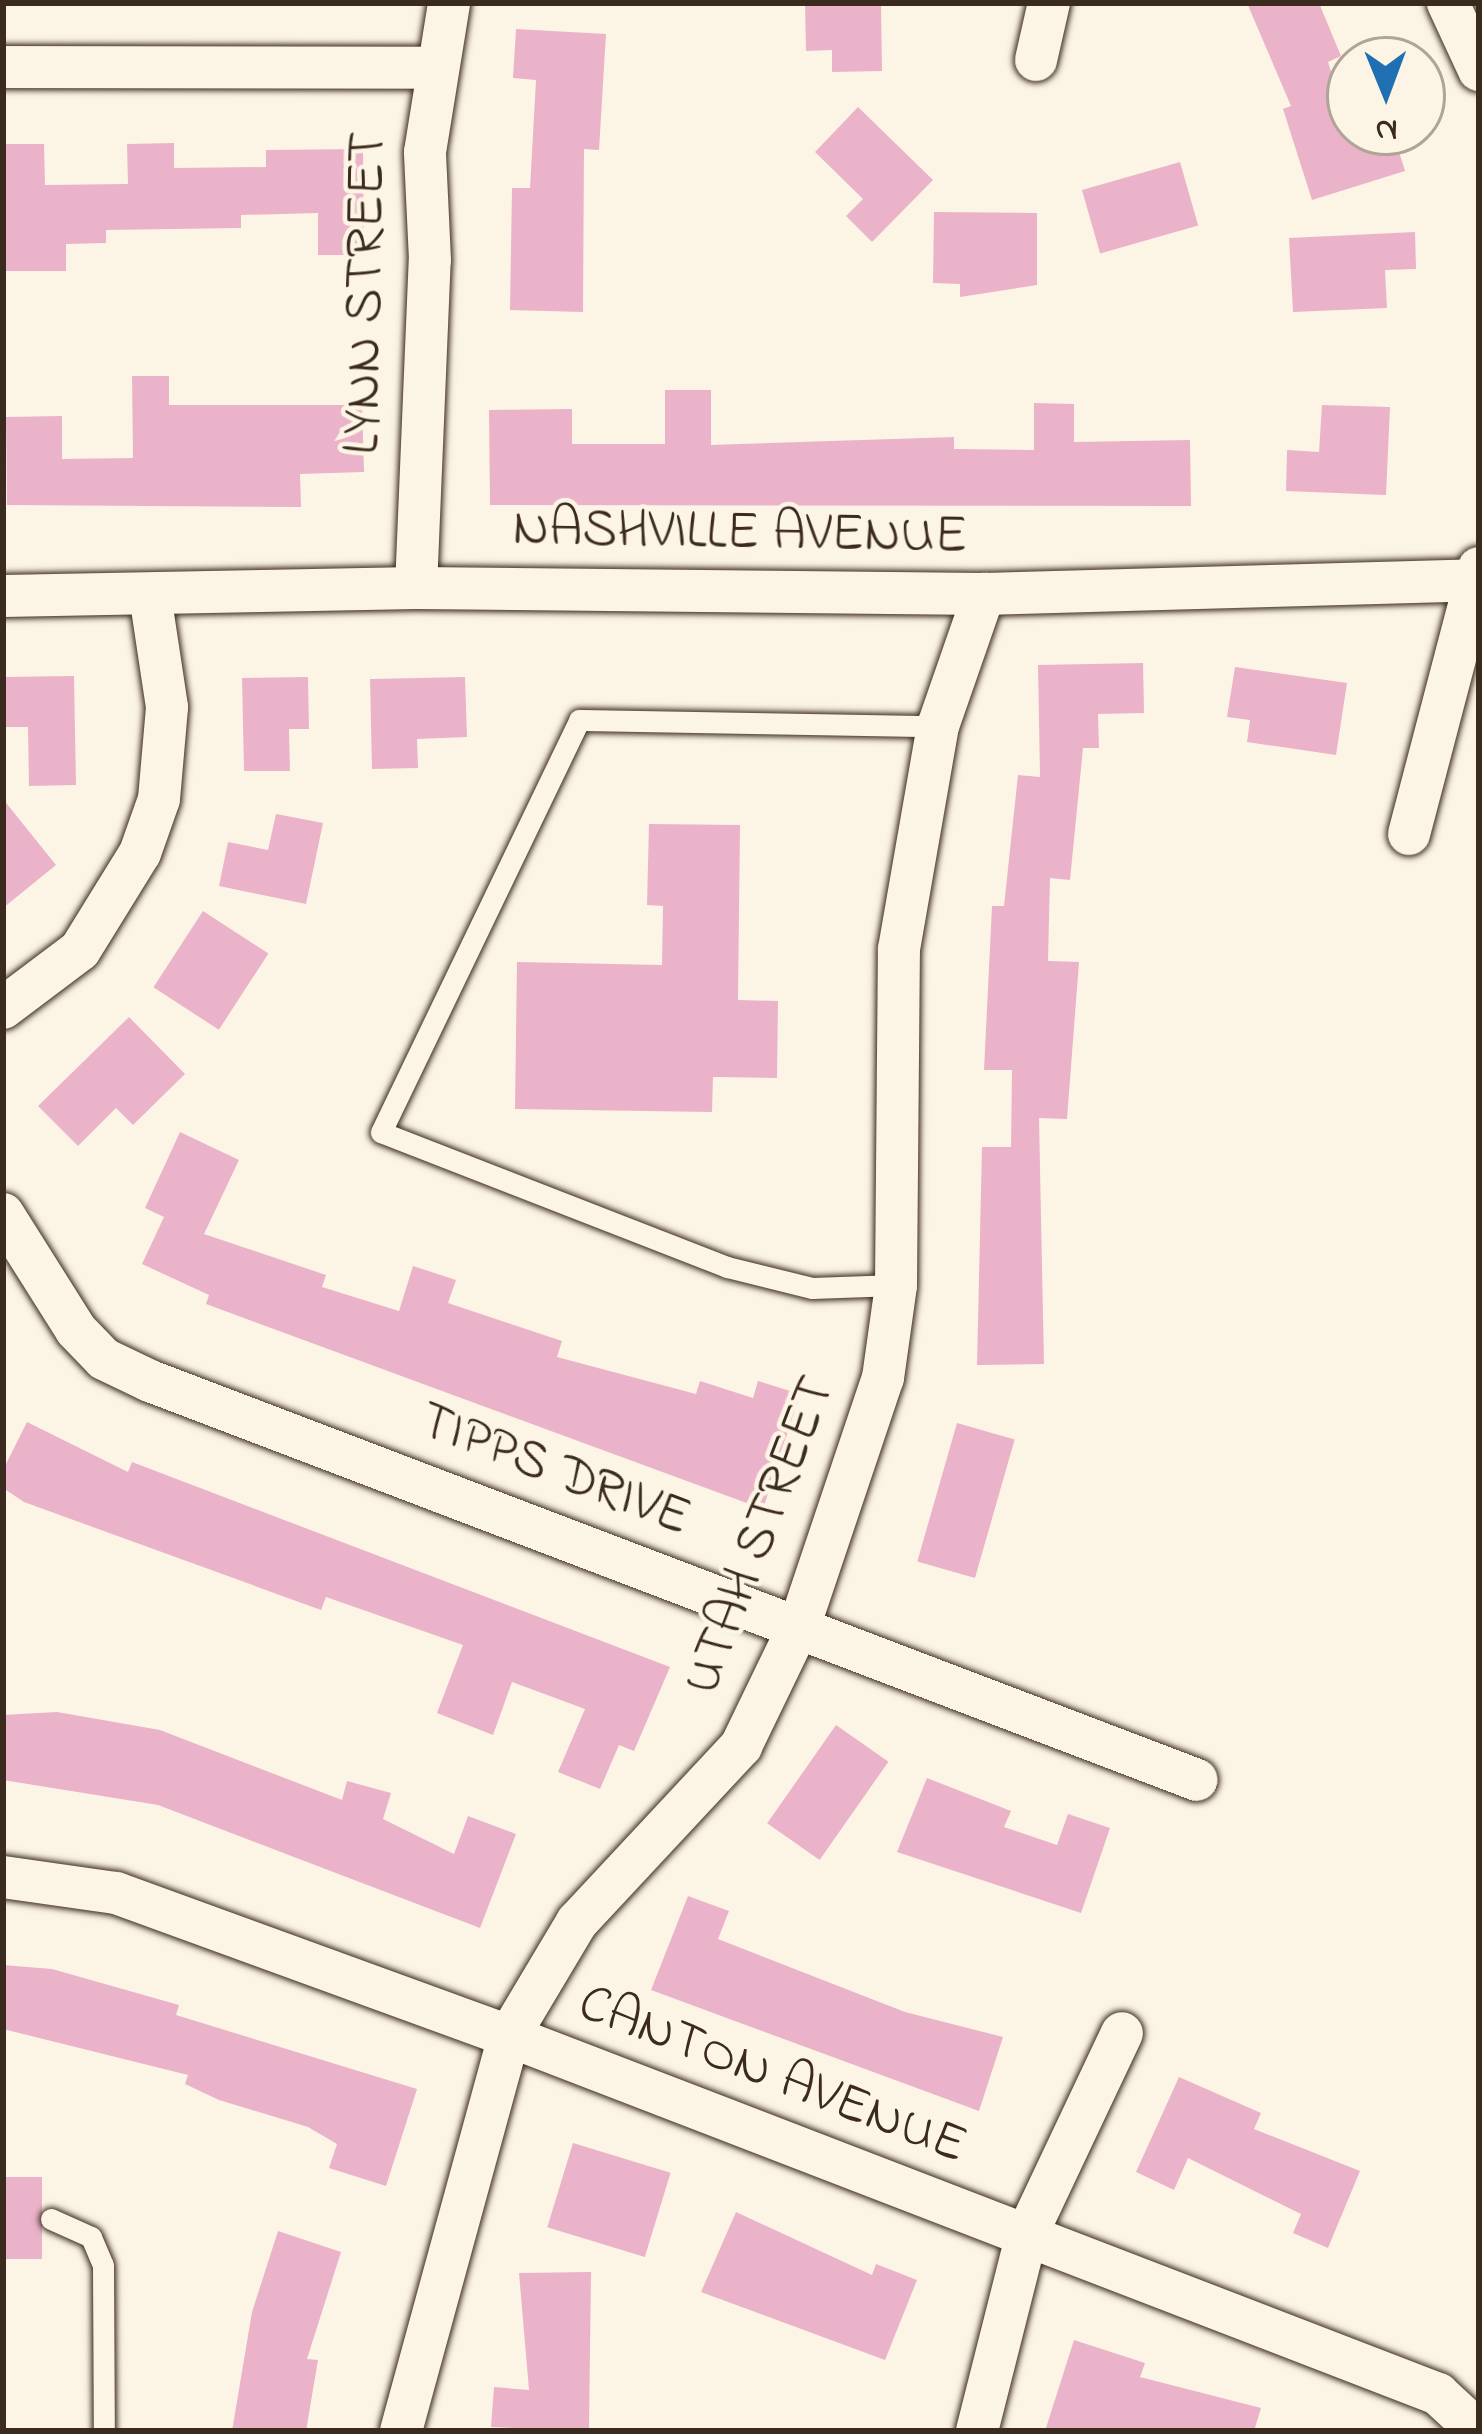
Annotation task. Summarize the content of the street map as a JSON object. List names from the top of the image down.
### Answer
{
  "streets": {
    "street": [
      "LYNN STREET",
      "NASHVILLE AVENUE",
      "TIPPS DRIVE",
      "UTAH STREET",
      "CANTON AVENUE"
    ]
  },
  "crossings": [
    ["LYNN STREET", "NASHVILLE AVENUE"],
    ["NASHVILLE AVENUE", "UTAH STREET"],
    ["TIPPS DRIVE", "UTAH STREET"],
    ["UTAH STREET", "CANTON AVENUE"]
  ],
  "north": "bottom"
}
